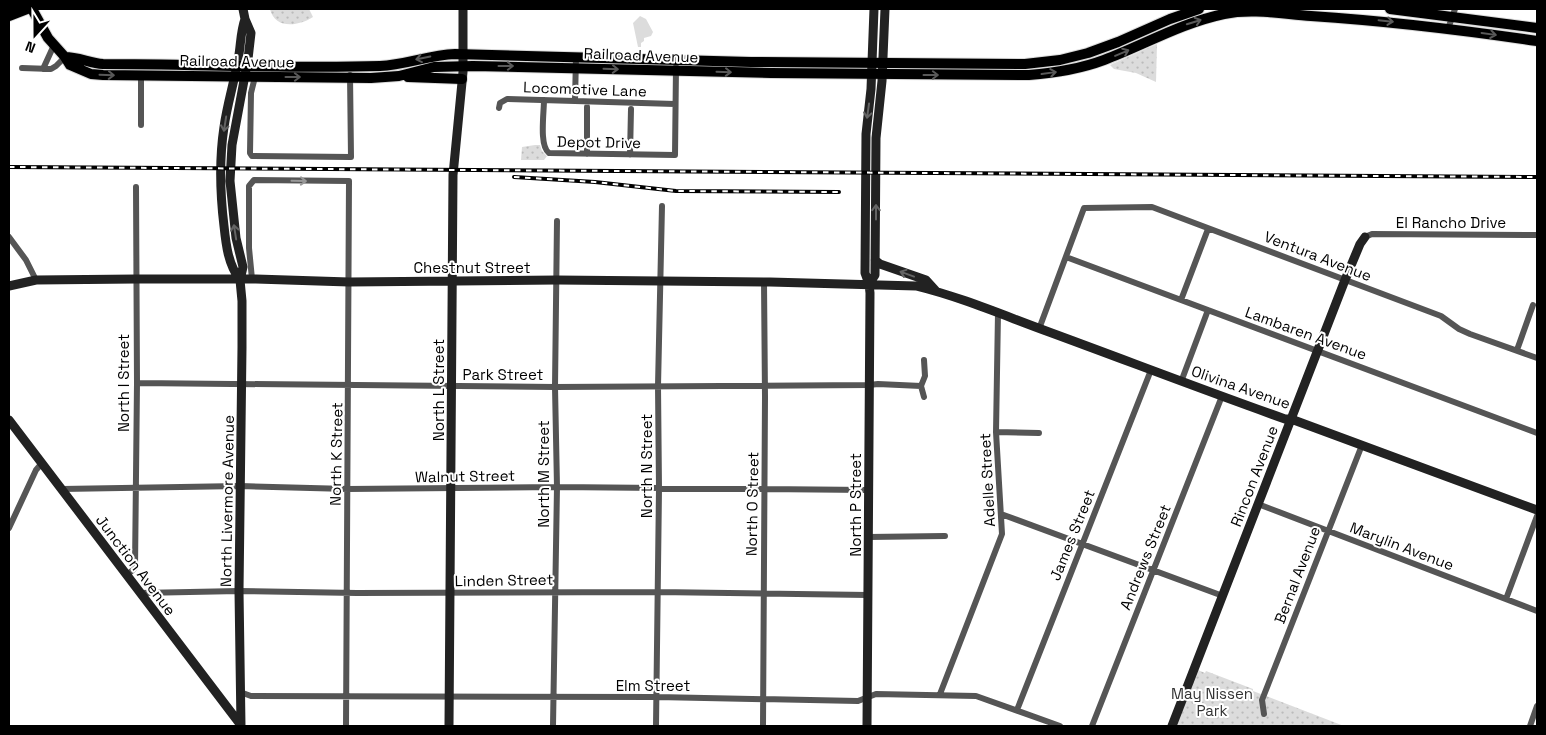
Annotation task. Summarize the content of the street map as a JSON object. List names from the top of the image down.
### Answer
{
  "streets": {
    "main road": ["Railroad Avenue"],
    "street": [
      "Locomotive Lane",
      "Depot Drive",
      "El Rancho Drive",
      "Ventura Avenue",
      "Chestnut Street",
      "Lambaren Avenue",
      "Park Street",
      "North I Street",
      "Olivina Avenue",
      "North L Street",
      "North K Street",
      "North N Street",
      "North M Street",
      "Walnut Street",
      "Rincon Avenue",
      "Adelle Street",
      "North Livermore Avenue",
      "North O Street",
      "North P Street",
      "James Street",
      "Marylin Avenue",
      "Andrews Street",
      "Junction Avenue",
      "Bernal Avenue",
      "Linden Street",
      "Elm Street"
    ]
  },
  "crossings": [
    ["Railroad Avenue", "North L Street"],
    ["Railroad Avenue", "North Livermore Avenue"],
    ["Railroad Avenue", "North P Street"],
    ["Locomotive Lane", "Depot Drive"],
    ["El Rancho Drive", "Rincon Avenue"],
    ["Ventura Avenue", "Lambaren Avenue"],
    ["Ventura Avenue", "Rincon Avenue"],
    ["Chestnut Street", "North I Street"],
    ["Chestnut Street", "Olivina Avenue"],
    ["Chestnut Street", "North L Street"],
    ["Chestnut Street", "North K Street"],
    ["Chestnut Street", "North N Street"],
    ["Chestnut Street", "North M Street"],
    ["Chestnut Street", "North Livermore Avenue"],
    ["Chestnut Street", "North O Street"],
    ["Chestnut Street", "North P Street"],
    ["Lambaren Avenue", "Rincon Avenue"],
    ["Park Street", "North I Street"],
    ["Park Street", "North L Street"],
    ["Park Street", "North K Street"],
    ["Park Street", "North N Street"],
    ["Park Street", "North M Street"],
    ["Park Street", "North Livermore Avenue"],
    ["Park Street", "North O Street"],
    ["Park Street", "North P Street"],
    ["North I Street", "Walnut Street"],
    ["North I Street", "Junction Avenue"],
    ["Olivina Avenue", "Rincon Avenue"],
    ["Olivina Avenue", "Adelle Street"],
    ["Olivina Avenue", "James Street"],
    ["Olivina Avenue", "Andrews Street"],
    ["Olivina Avenue", "Bernal Avenue"],
    ["North L Street", "Walnut Street"],
    ["North L Street", "Linden Street"],
    ["North L Street", "Elm Street"],
    ["North K Street", "Walnut Street"],
    ["North K Street", "Linden Street"],
    ["North K Street", "Elm Street"],
    ["North N Street", "Walnut Street"],
    ["North N Street", "Linden Street"],
    ["North N Street", "Elm Street"],
    ["North M Street", "Walnut Street"],
    ["North M Street", "Linden Street"],
    ["North M Street", "Elm Street"],
    ["Walnut Street", "North Livermore Avenue"],
    ["Walnut Street", "North O Street"],
    ["Walnut Street", "North P Street"],
    ["Walnut Street", "Junction Avenue"],
    ["Rincon Avenue", "Marylin Avenue"],
    ["Adelle Street", "Elm Street"],
    ["North Livermore Avenue", "Junction Avenue"],
    ["North Livermore Avenue", "Linden Street"],
    ["North Livermore Avenue", "Elm Street"],
    ["North O Street", "Linden Street"],
    ["North O Street", "Elm Street"],
    ["North P Street", "Linden Street"],
    ["North P Street", "Elm Street"],
    ["James Street", "Elm Street"],
    ["Marylin Avenue", "Bernal Avenue"],
    ["Junction Avenue", "Linden Street"]
  ],
  "parks": ["May Nissen Park"],
  "north": "bottom"
}
